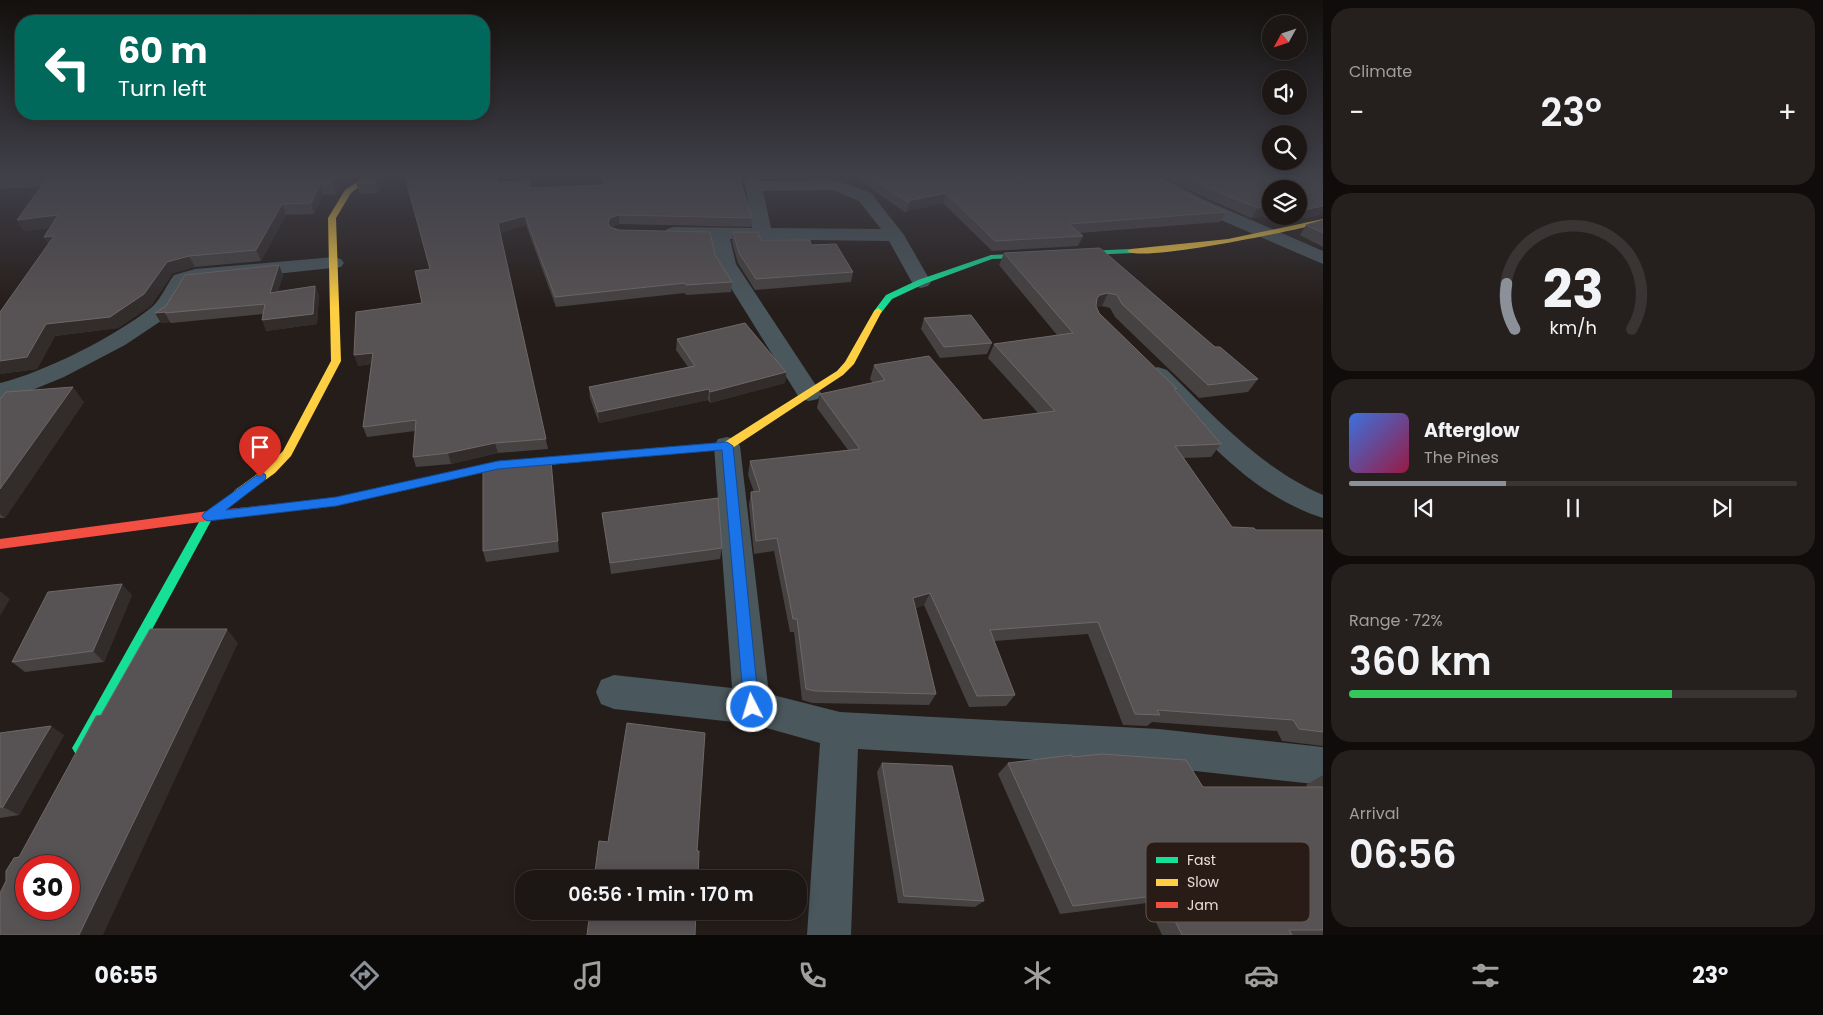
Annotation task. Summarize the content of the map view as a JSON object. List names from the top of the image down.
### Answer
{
  "legend": ["Fast", "Slow", "Jam"],
  "north": "bottom left",
  "page": {
    "tile": [
      "Climate",
      ["Range · 72%", "360 km"],
      ["Arrival", "06:56"]
    ],
    "turn": ["60 m", "Turn left"],
    "heat": ["−", "23°", "+"],
    "song": ["Afterglow", "The Pines"],
    "limit": "30",
    "trip": "06:56 · 1 min · 170 m",
    "tabs": ["06:55", "23°"],
    "gauge": ["23", "km/h"]
  }
}
